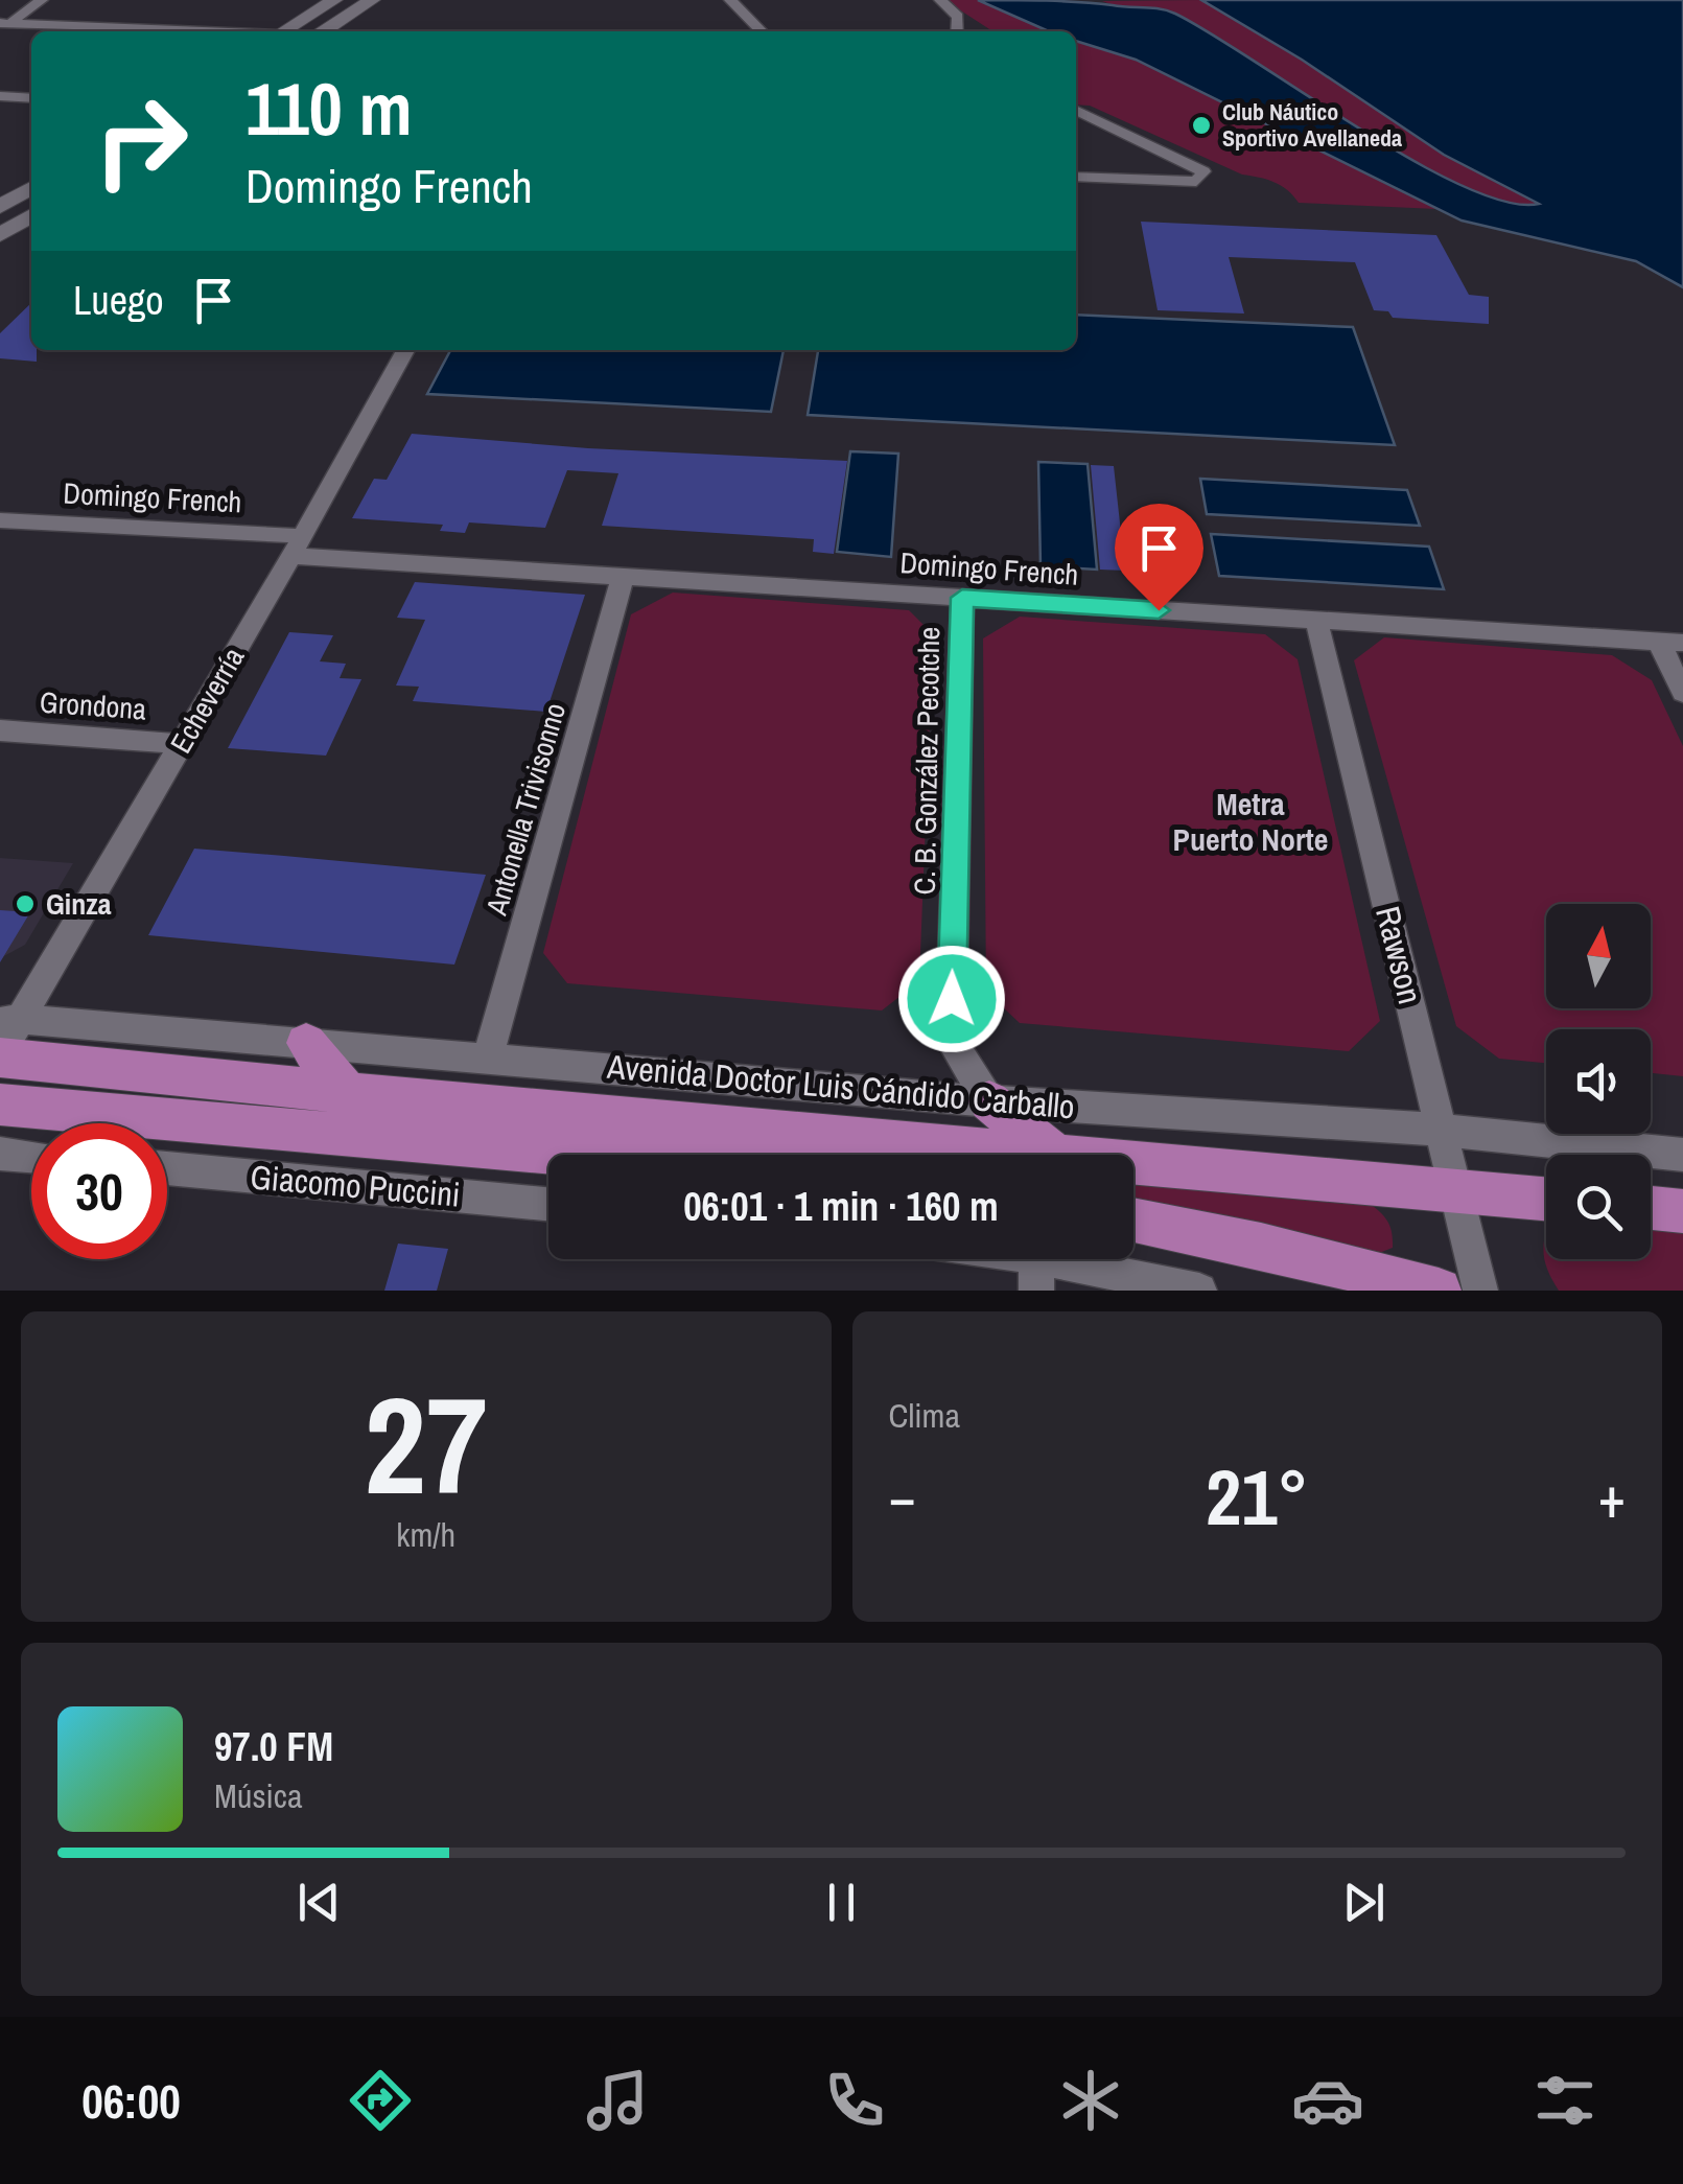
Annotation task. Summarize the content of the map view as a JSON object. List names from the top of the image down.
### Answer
{
  "streets": {
    "main road": ["Avenida Doctor Luis Cándido Carballo"],
    "street": [
      "Domingo French",
      "Echeverría",
      "Grondona",
      "C. B. González Pecotche",
      "Antonella Trivisonno",
      "Rawson",
      "Giacomo Puccini"
    ]
  },
  "crossings": [
    ["Domingo French", "Echeverría"],
    ["Domingo French", "C. B. González Pecotche"],
    ["Domingo French", "Antonella Trivisonno"],
    ["Domingo French", "Rawson"],
    ["Echeverría", "Grondona"],
    ["Echeverría", "Avenida Doctor Luis Cándido Carballo"],
    ["C. B. González Pecotche", "Avenida Doctor Luis Cándido Carballo"],
    ["Antonella Trivisonno", "Avenida Doctor Luis Cándido Carballo"],
    ["Rawson", "Avenida Doctor Luis Cándido Carballo"]
  ],
  "districts": ["Metra Puerto Norte"],
  "places": ["Club Náutico Sportivo Avellaneda", "Ginza"],
  "north": "top",
  "page": {
    "turn": ["110 m", "Domingo French"],
    "then": "Luego",
    "limit": "30",
    "trip": "06:01 · 1 min · 160 m",
    "tile": [
      ["27", "km/h"],
      "Clima"
    ],
    "heat": ["−", "21°", "+"],
    "song": ["97.0 FM", "Música"],
    "tabs": "06:00"
  }
}
